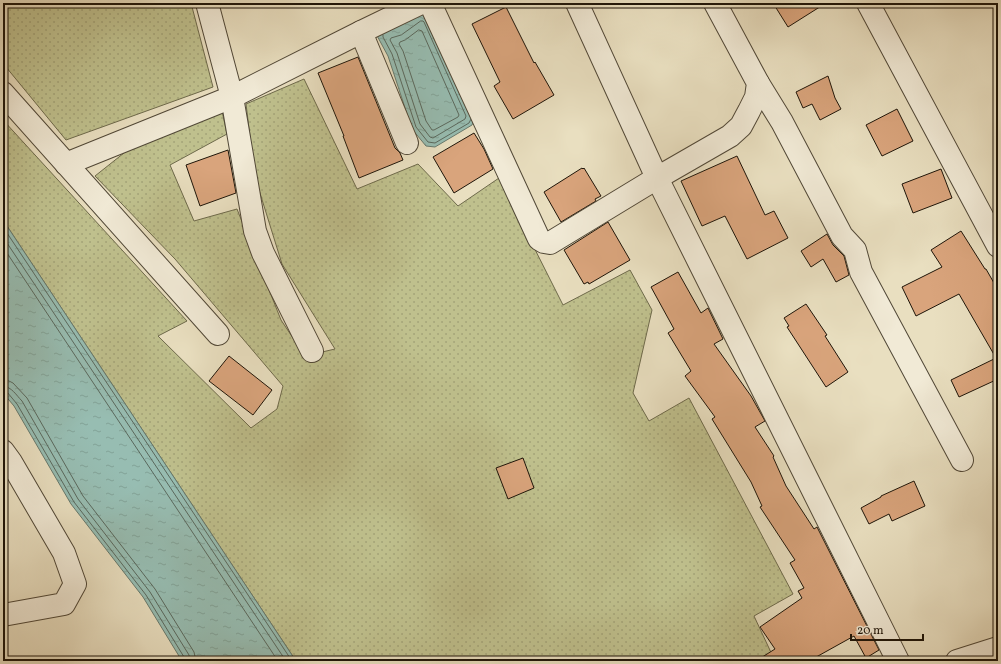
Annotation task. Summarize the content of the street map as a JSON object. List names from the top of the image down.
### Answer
{
  "scale_bar": "20 m"
}
